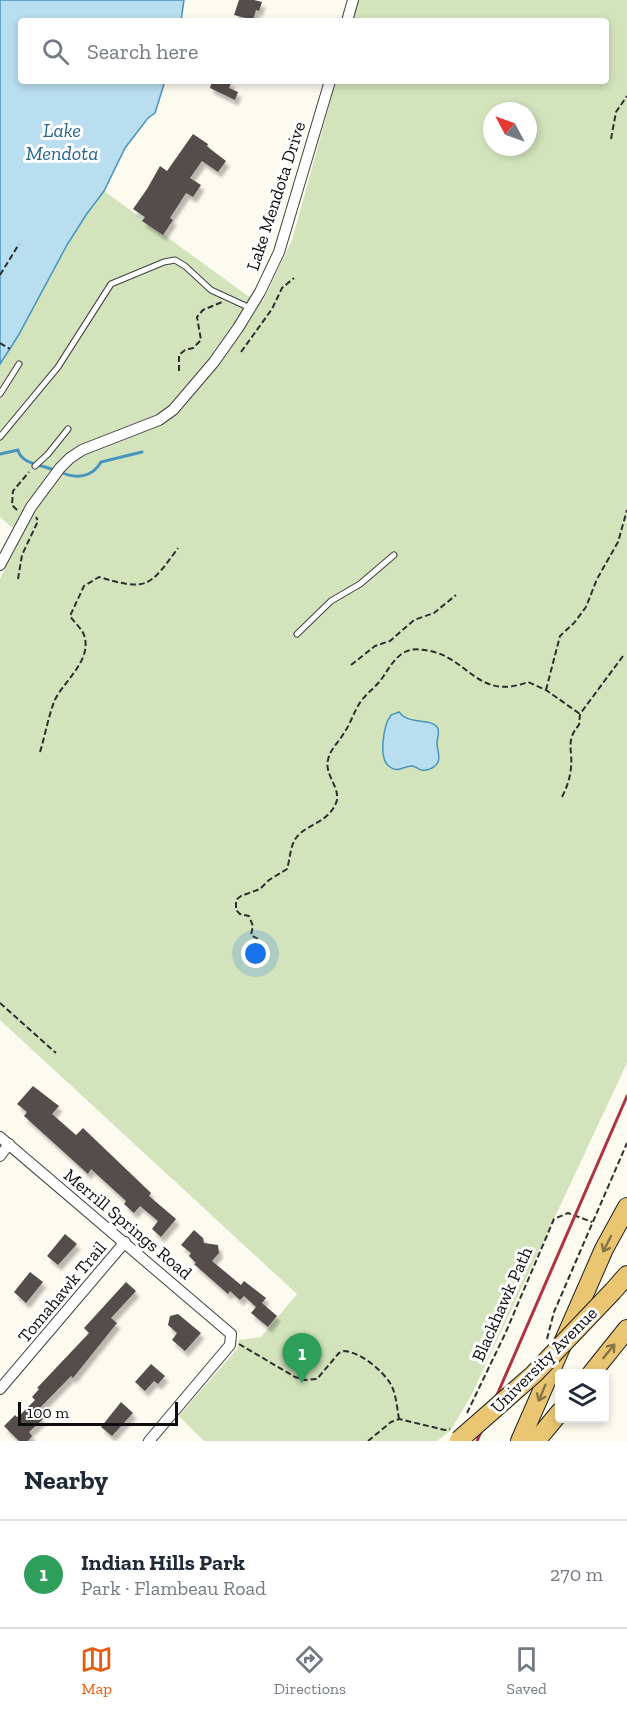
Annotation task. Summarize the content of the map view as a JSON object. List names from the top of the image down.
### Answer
{
  "streets": {
    "main road": ["University Avenue"],
    "street": ["Lake Mendota Drive", "Merrill Springs Road", "Tomahawk Trail"],
    "path": ["Blackhawk Path"]
  },
  "crossings": [
    ["Merrill Springs Road", "Tomahawk Trail"]
  ],
  "water": ["Lake Mendota"],
  "scale_bar": "100 m",
  "north": "top left",
  "page": {
    "search": "Search here",
    "pins": "1",
    "scale": "100 m",
    "heading": "Nearby",
    "list": [
      {
        "mark": "1",
        "name": "Indian Hills Park",
        "note": "Park · Flambeau Road",
        "value": "270 m"
      }
    ],
    "nav": ["Map", "Directions", "Saved"]
  }
}
